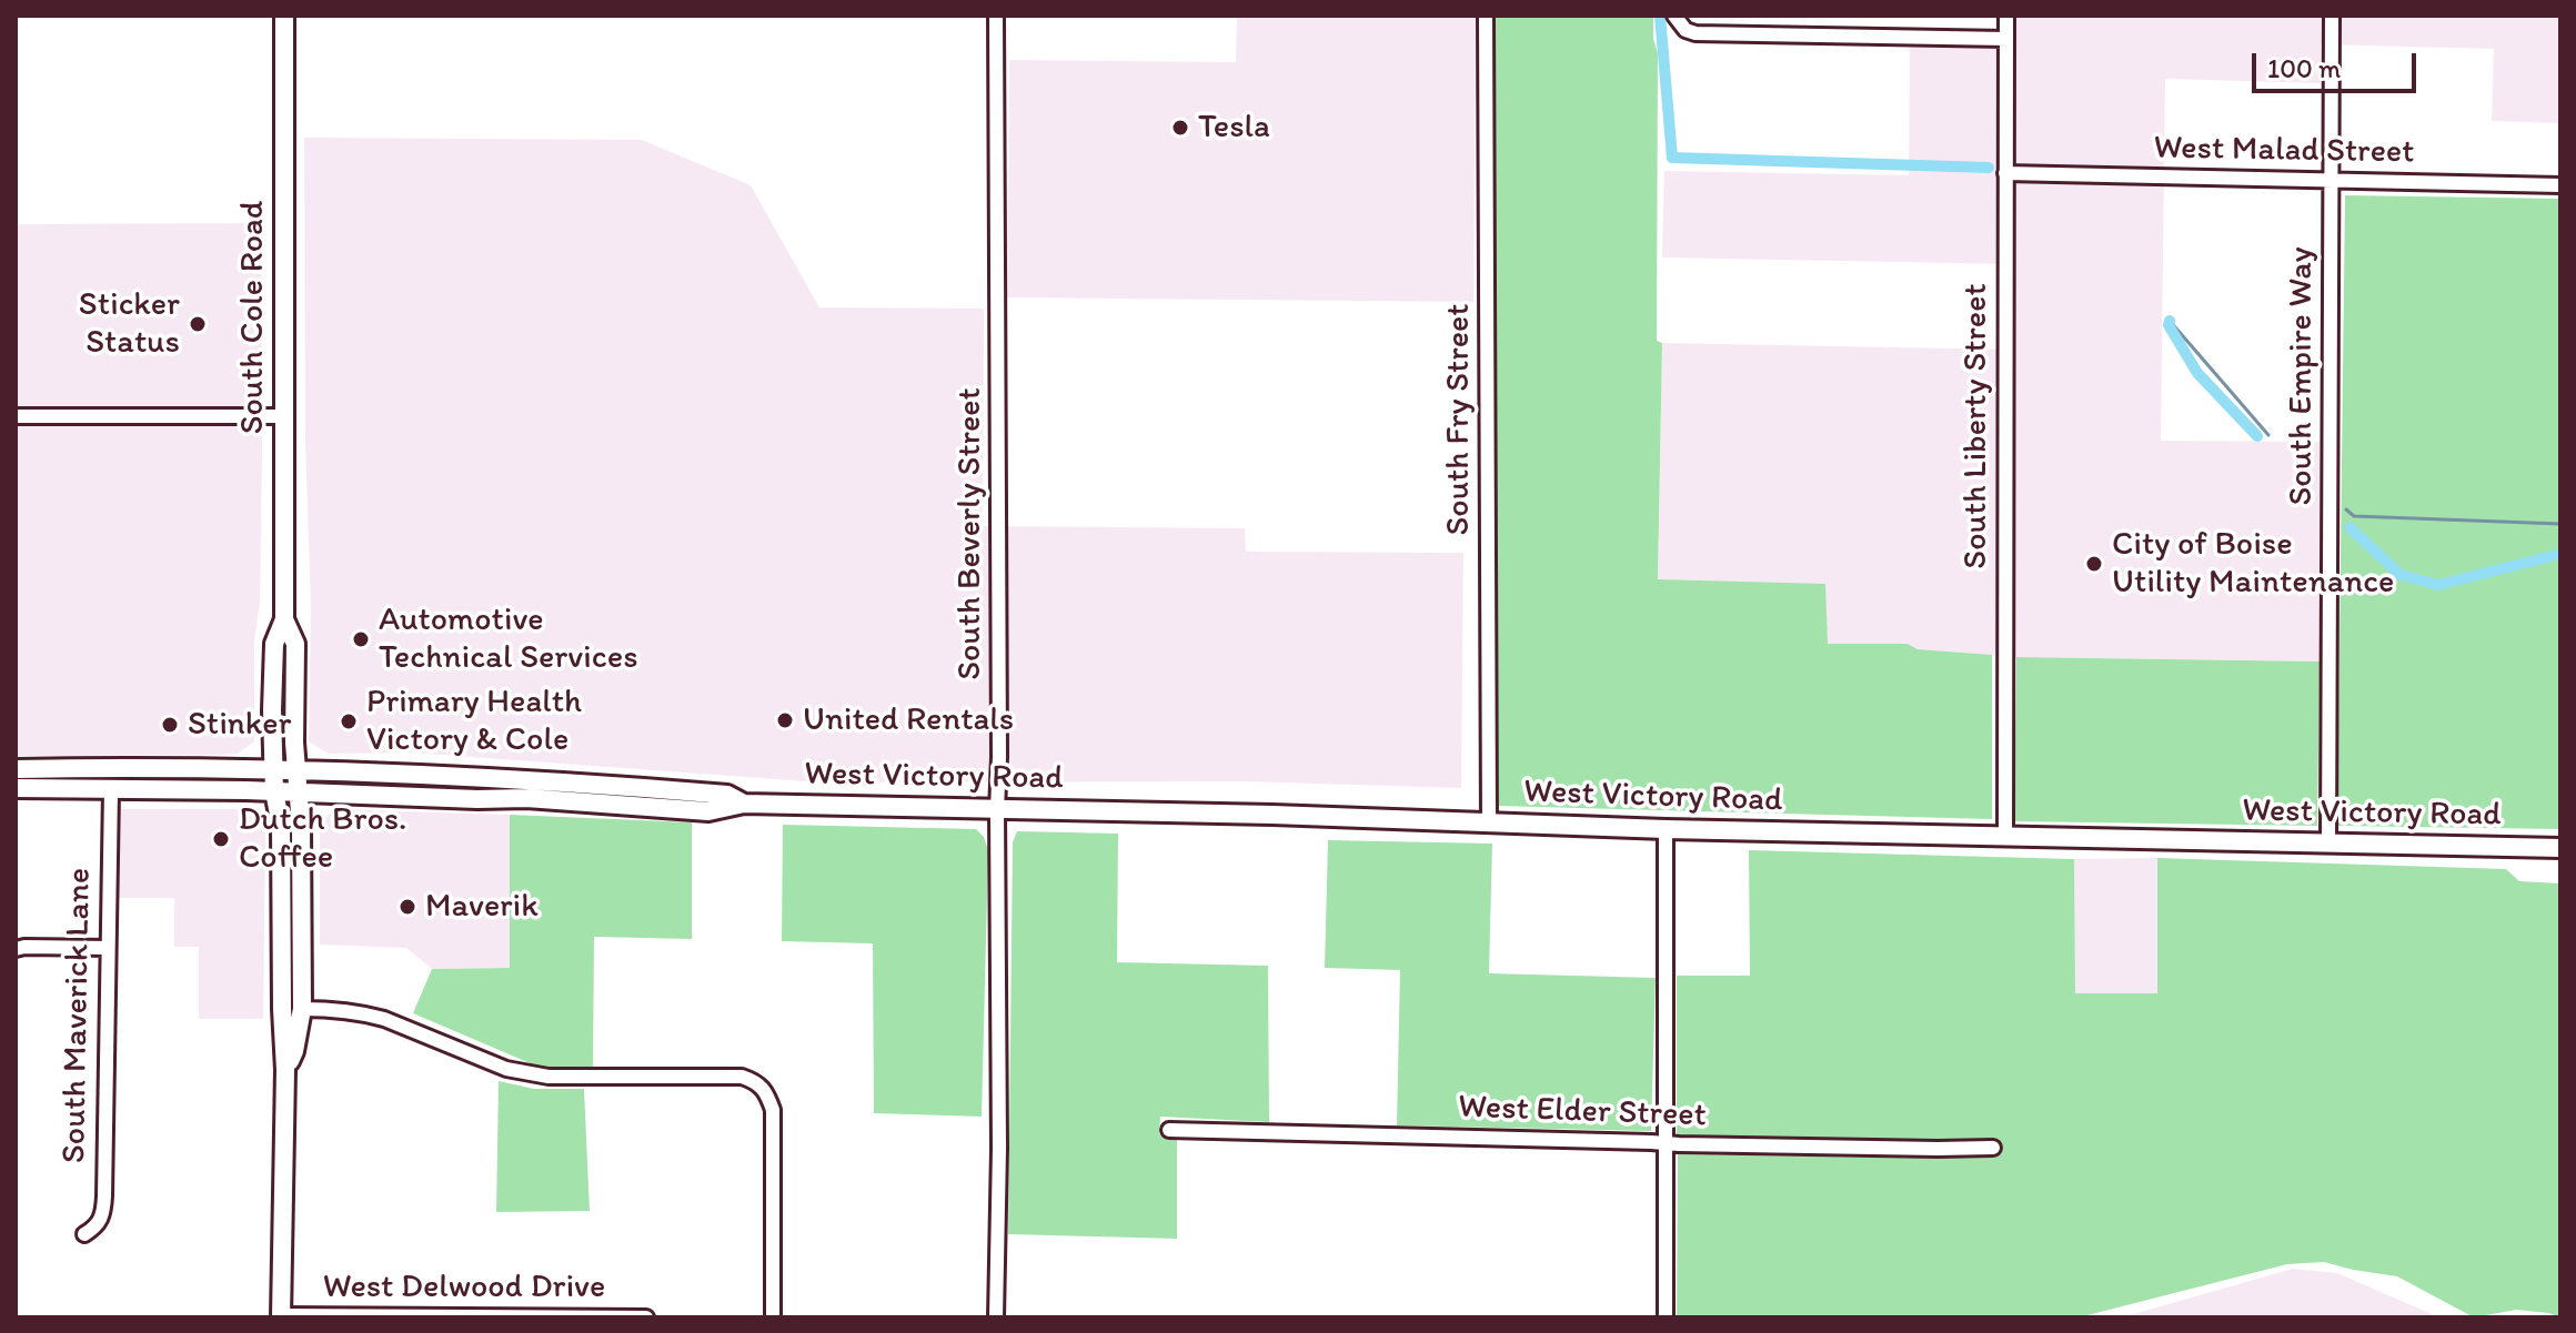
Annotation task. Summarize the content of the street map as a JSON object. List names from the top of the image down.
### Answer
{
  "streets": {
    "main road": ["South Cole Road", "West Victory Road"],
    "street": [
      "West Malad Street",
      "South Empire Way",
      "South Fry Street",
      "South Liberty Street",
      "South Beverly Street",
      "South Maverick Lane",
      "West Elder Street",
      "West Delwood Drive"
    ]
  },
  "crossings": [
    ["West Malad Street", "South Empire Way"],
    ["West Malad Street", "South Liberty Street"],
    ["South Cole Road", "West Victory Road"],
    ["South Cole Road", "West Delwood Drive"],
    ["South Empire Way", "West Victory Road"],
    ["South Fry Street", "West Victory Road"],
    ["South Liberty Street", "West Victory Road"],
    ["South Beverly Street", "West Victory Road"],
    ["West Victory Road", "South Maverick Lane"]
  ],
  "places": [
    "Tesla",
    "Sticker Status",
    "City of Boise Utility Maintenance",
    "Automotive Technical Services",
    "United Rentals",
    "Primary Health Victory & Cole",
    "Stinker",
    "Dutch Bros. Coffee",
    "Maverik"
  ],
  "scale_bar": "100 m"
}
